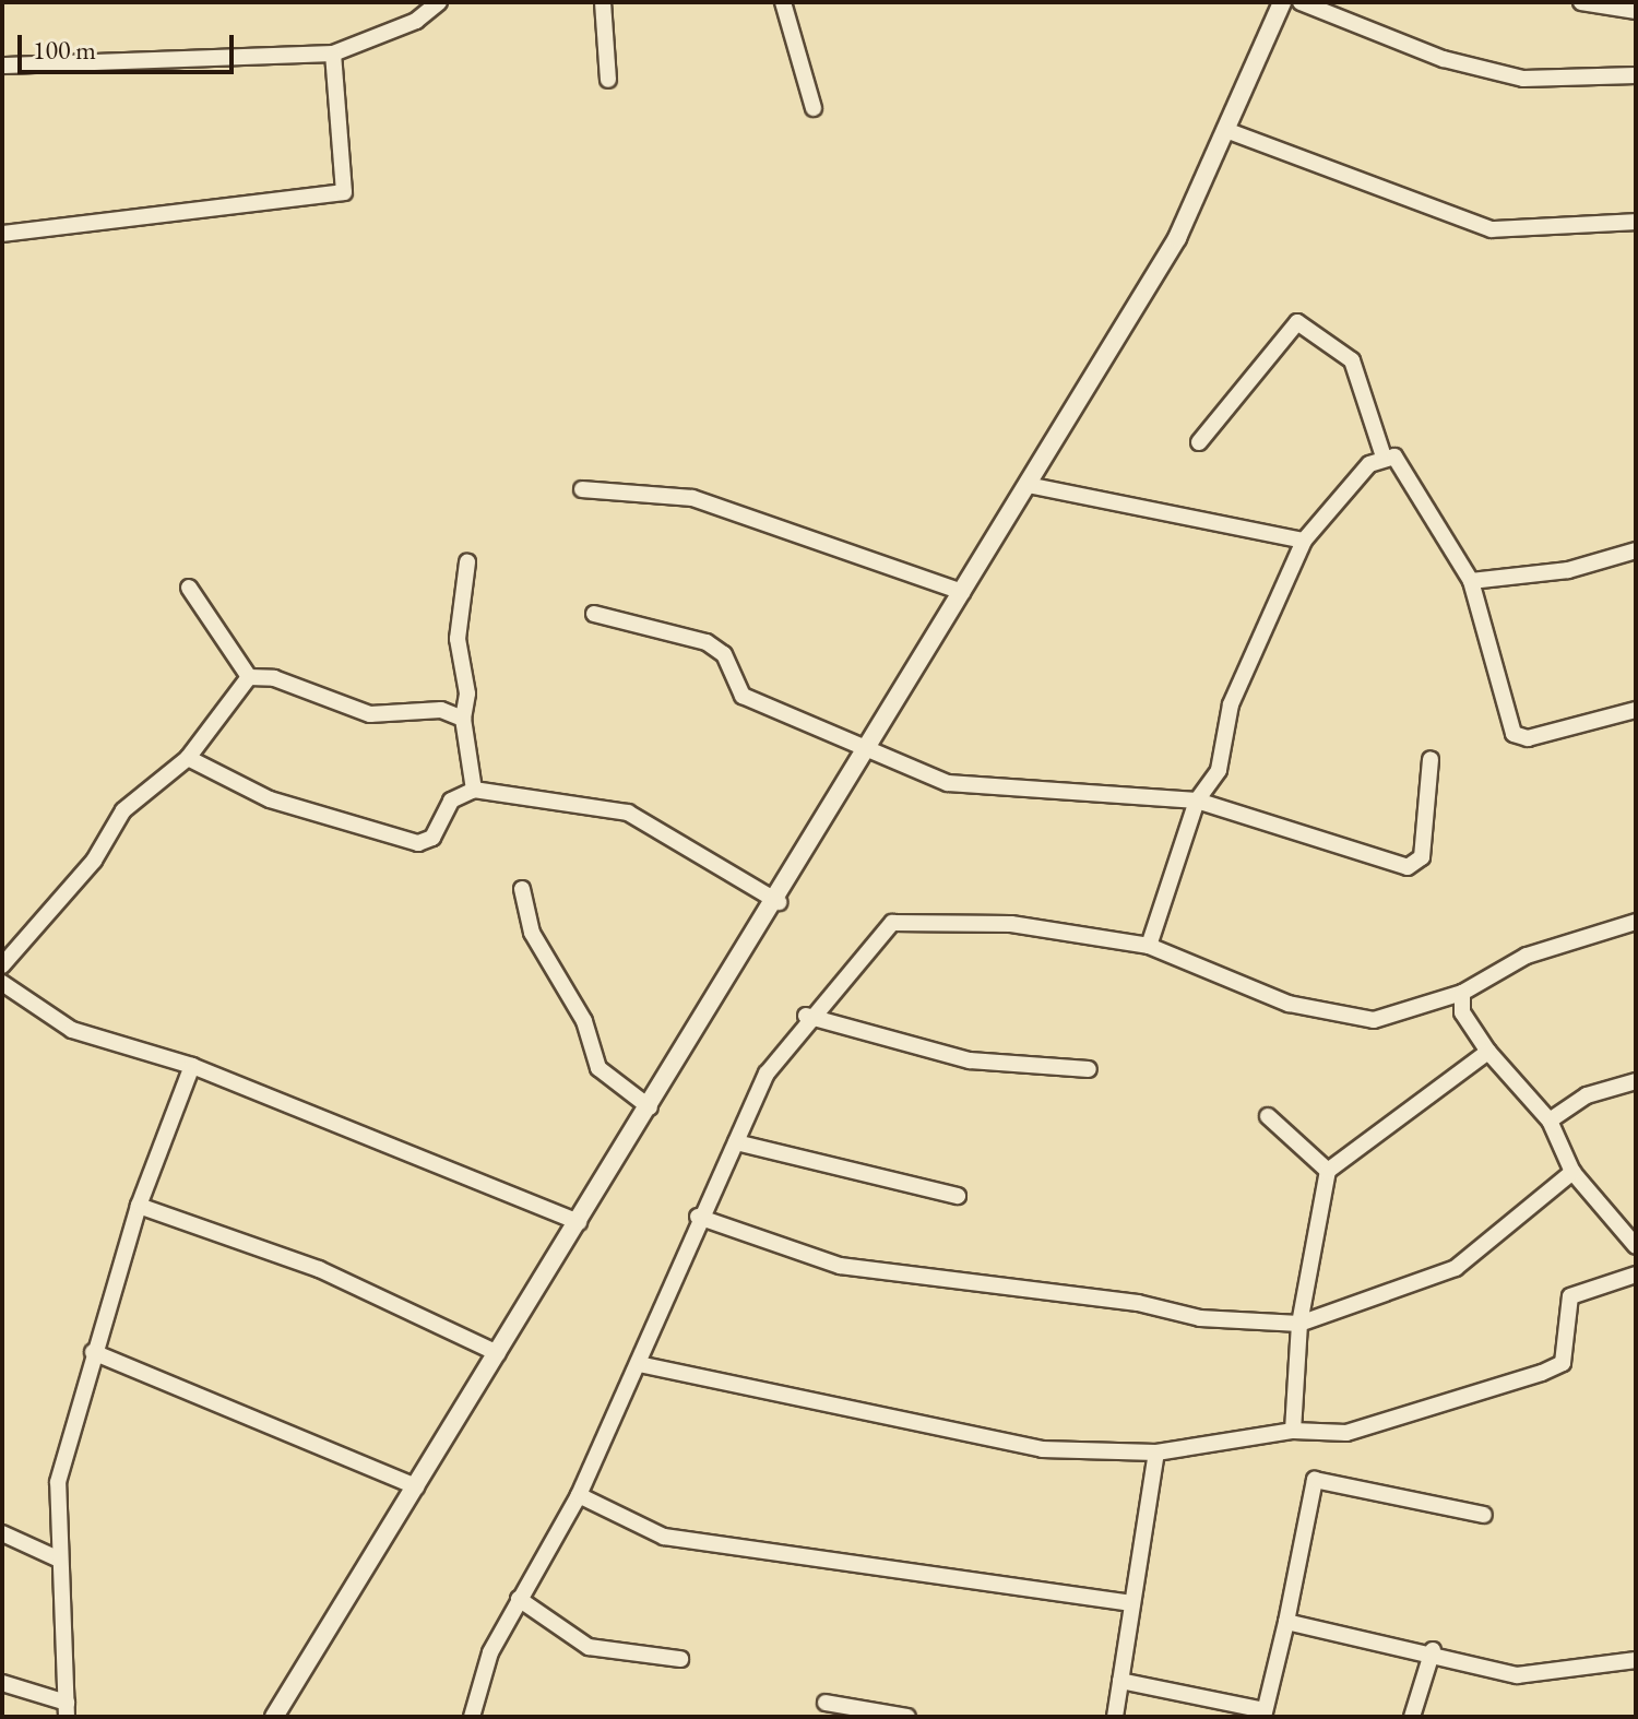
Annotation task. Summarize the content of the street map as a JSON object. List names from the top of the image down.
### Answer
{
  "scale_bar": "100 m"
}
